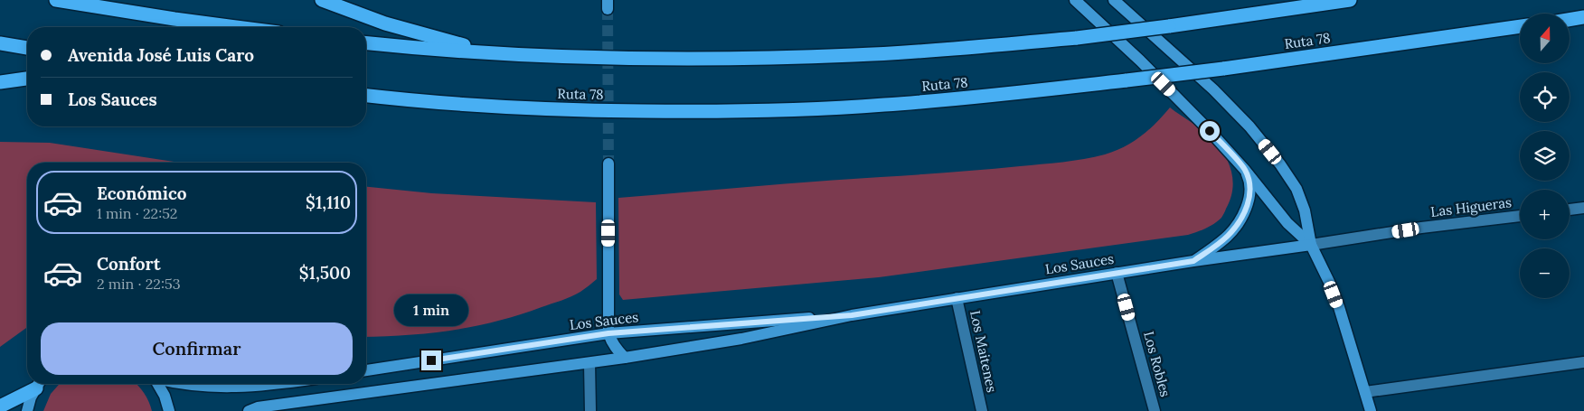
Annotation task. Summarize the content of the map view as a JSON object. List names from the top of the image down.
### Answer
{
  "streets": {
    "highway": ["Ruta 78"],
    "main road": ["Los Sauces"],
    "street": ["Las Higueras", "Los Maitenes", "Los Robles"]
  },
  "crossings": [
    ["Las Higueras", "Los Sauces"],
    ["Los Sauces", "Los Maitenes"],
    ["Los Sauces", "Los Robles"]
  ],
  "north": "top",
  "page": {
    "map_buttons": ["+", "−"],
    "banner": ["Avenida José Luis Caro", "Los Sauces"],
    "list": [
      {
        "name": "Económico",
        "note": "1 min · 22:52",
        "value": "$1,110"
      },
      {
        "name": "Confort",
        "note": "2 min · 22:53",
        "value": "$1,500"
      }
    ],
    "bubble": "1 min",
    "buttons": "Confirmar"
  }
}
